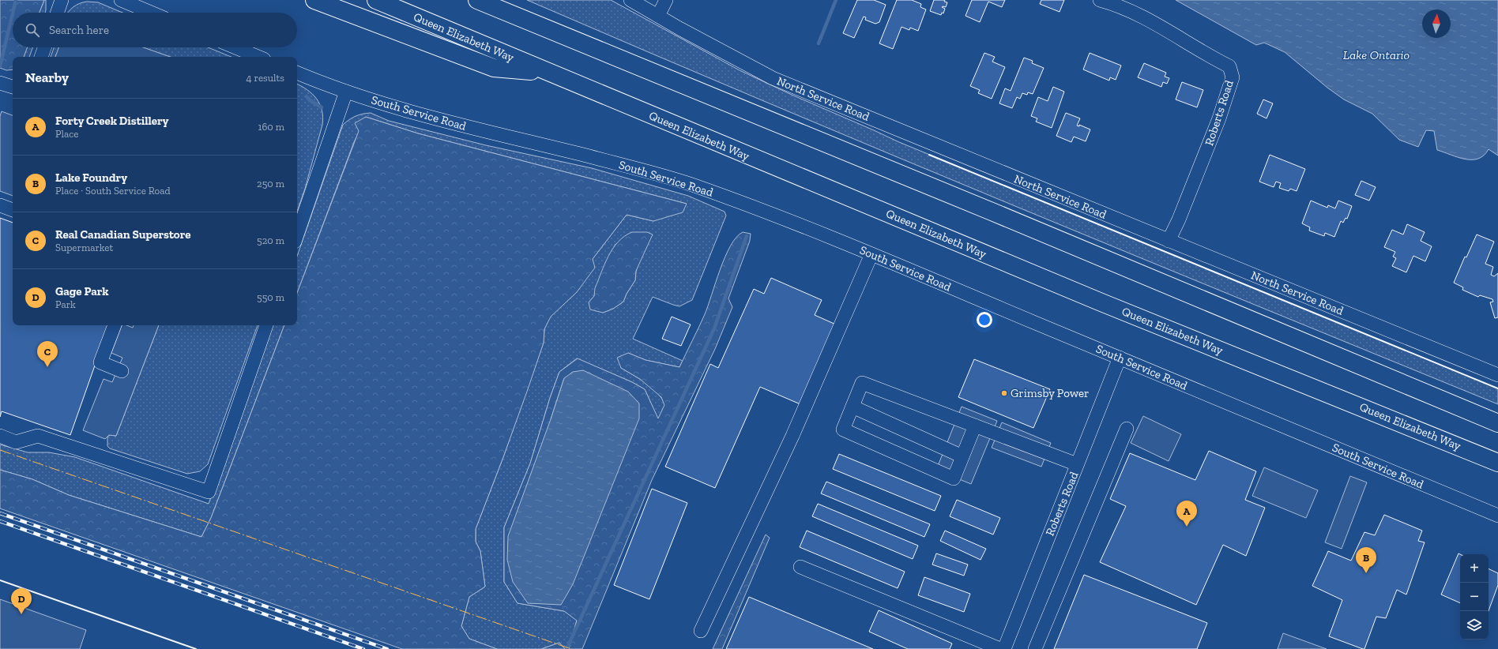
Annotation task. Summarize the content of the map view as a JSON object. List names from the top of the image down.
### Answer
{
  "streets": {
    "highway": ["Queen Elizabeth Way"],
    "street": ["North Service Road", "South Service Road", "Roberts Road"]
  },
  "crossings": [
    ["North Service Road", "Roberts Road"],
    ["South Service Road", "Roberts Road"]
  ],
  "water": ["Lake Ontario"],
  "places": ["Grimsby Power"],
  "north": "top",
  "page": {
    "search": "Search here",
    "heading": ["Nearby", "4 results"],
    "list": [
      {
        "mark": "A",
        "name": "Forty Creek Distillery",
        "note": "Place",
        "value": "160 m"
      },
      {
        "mark": "B",
        "name": "Lake Foundry",
        "note": "Place · South Service Road",
        "value": "250 m"
      },
      {
        "mark": "C",
        "name": "Real Canadian Superstore",
        "note": "Supermarket",
        "value": "520 m"
      },
      {
        "mark": "D",
        "name": "Gage Park",
        "note": "Park",
        "value": "550 m"
      }
    ],
    "pins": [
      "C",
      "A",
      "B",
      "D"
    ],
    "map_buttons": ["+", "−"]
  }
}
